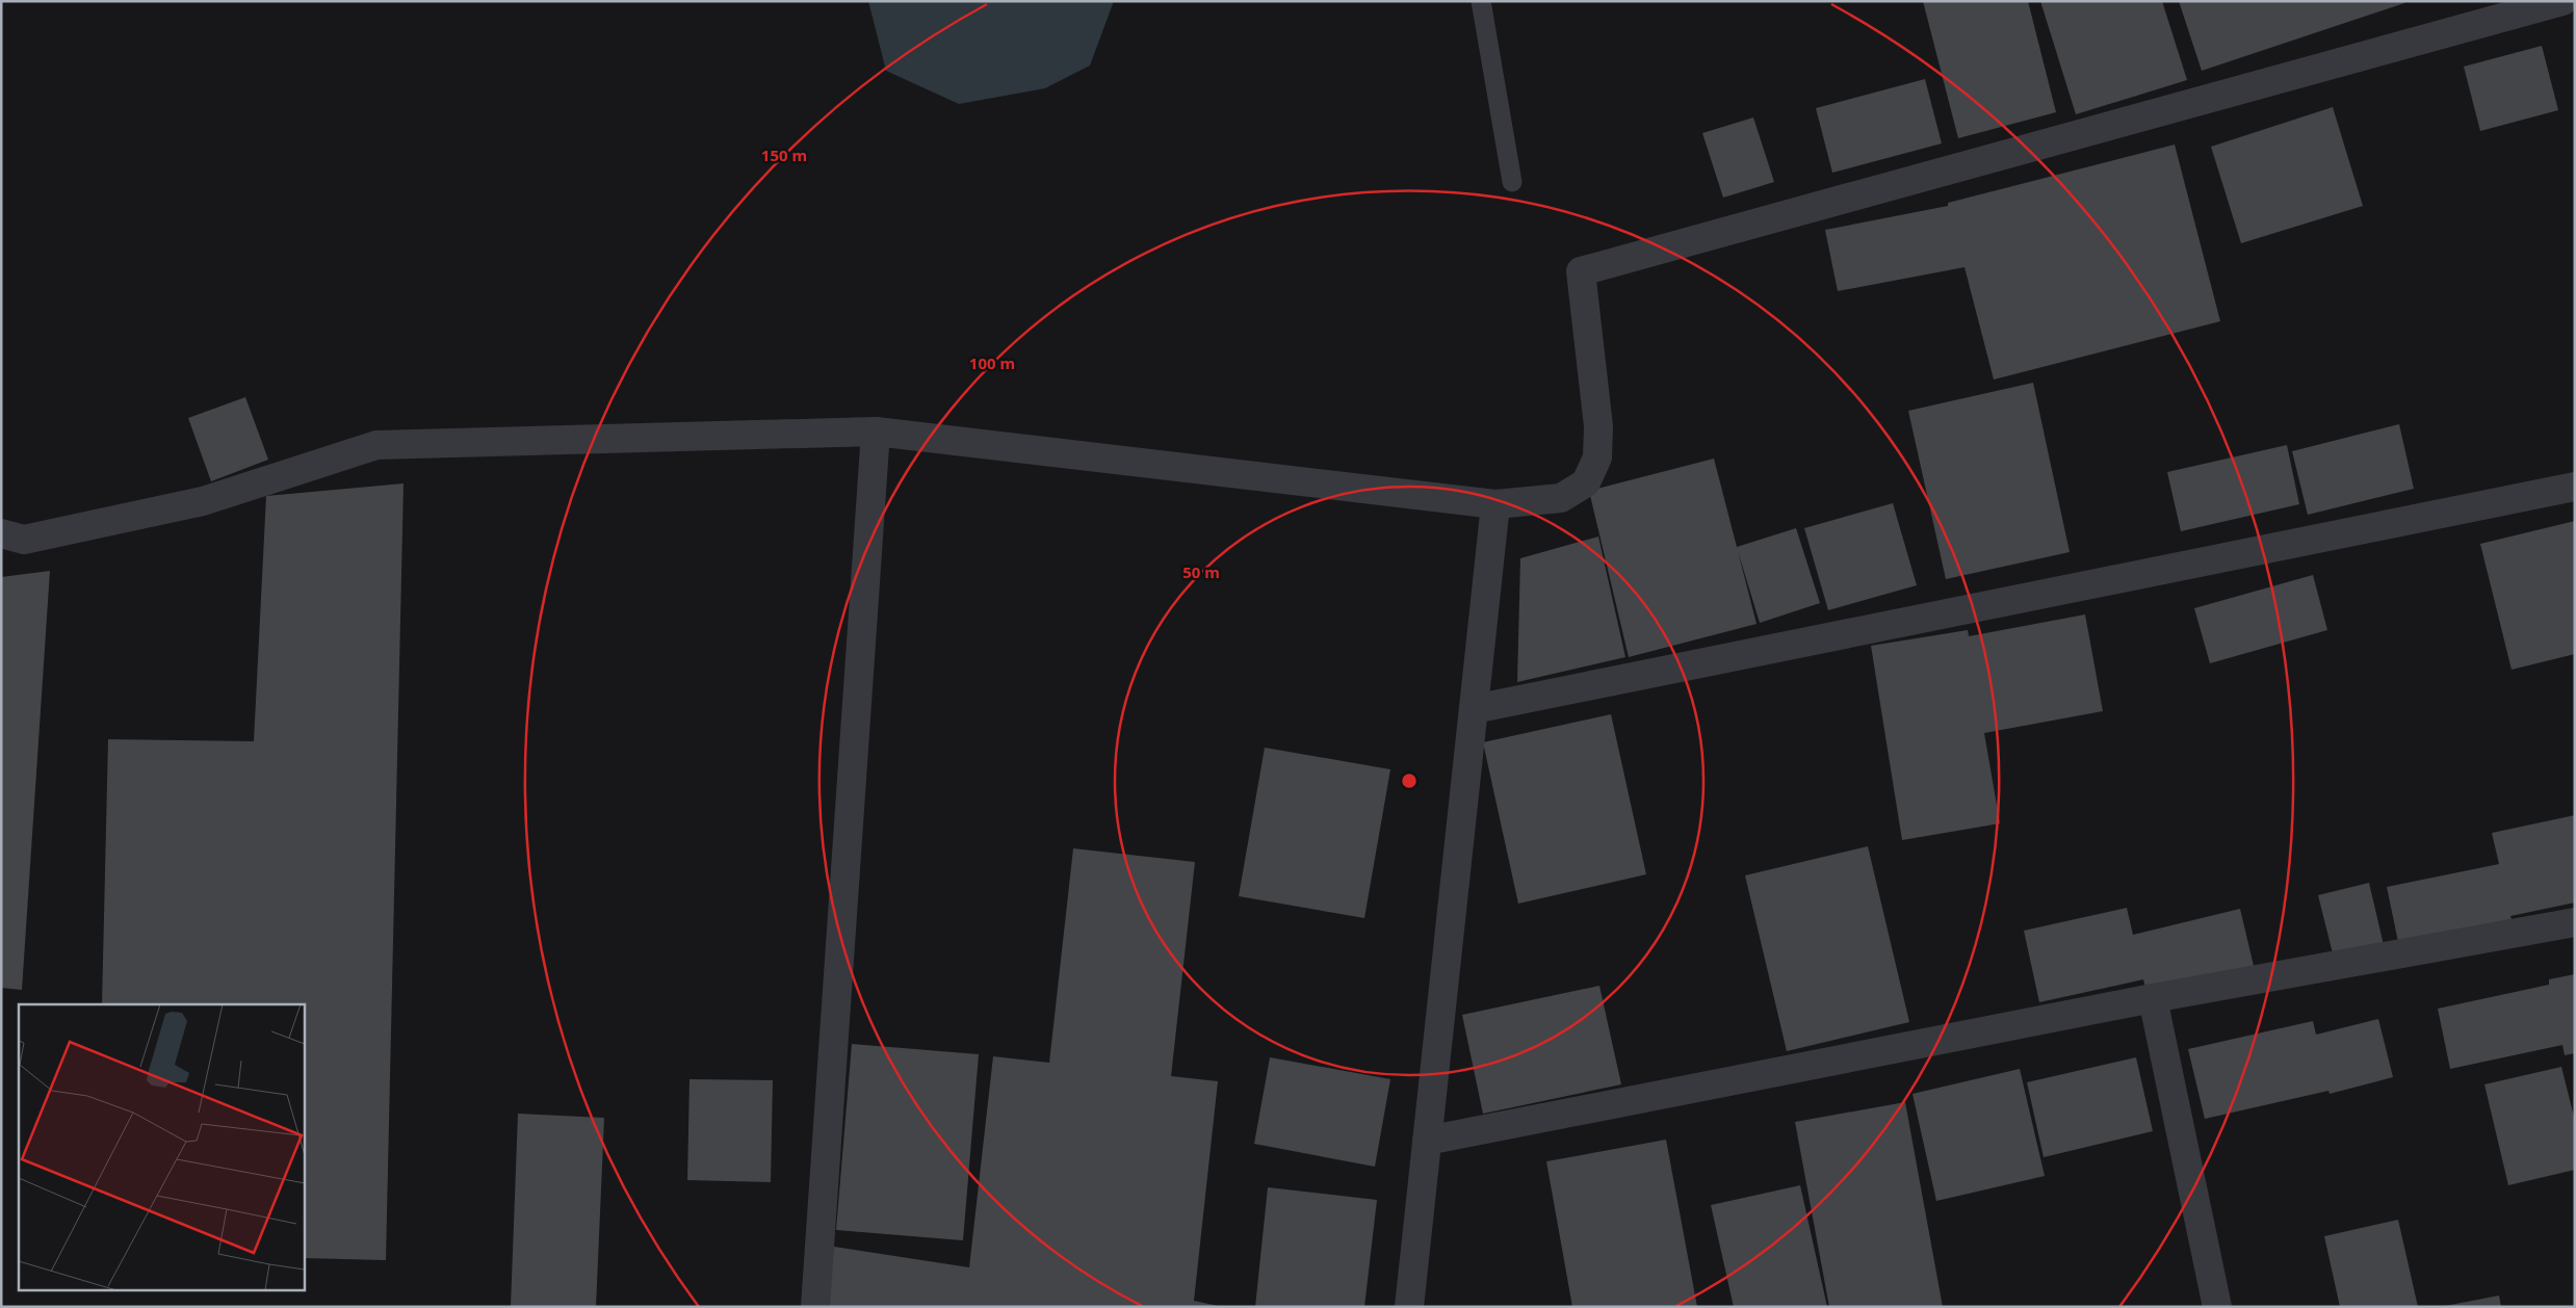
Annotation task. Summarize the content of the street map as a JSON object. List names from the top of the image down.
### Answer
{
  "rings": ["150 m", "100 m", "50 m"]
}
